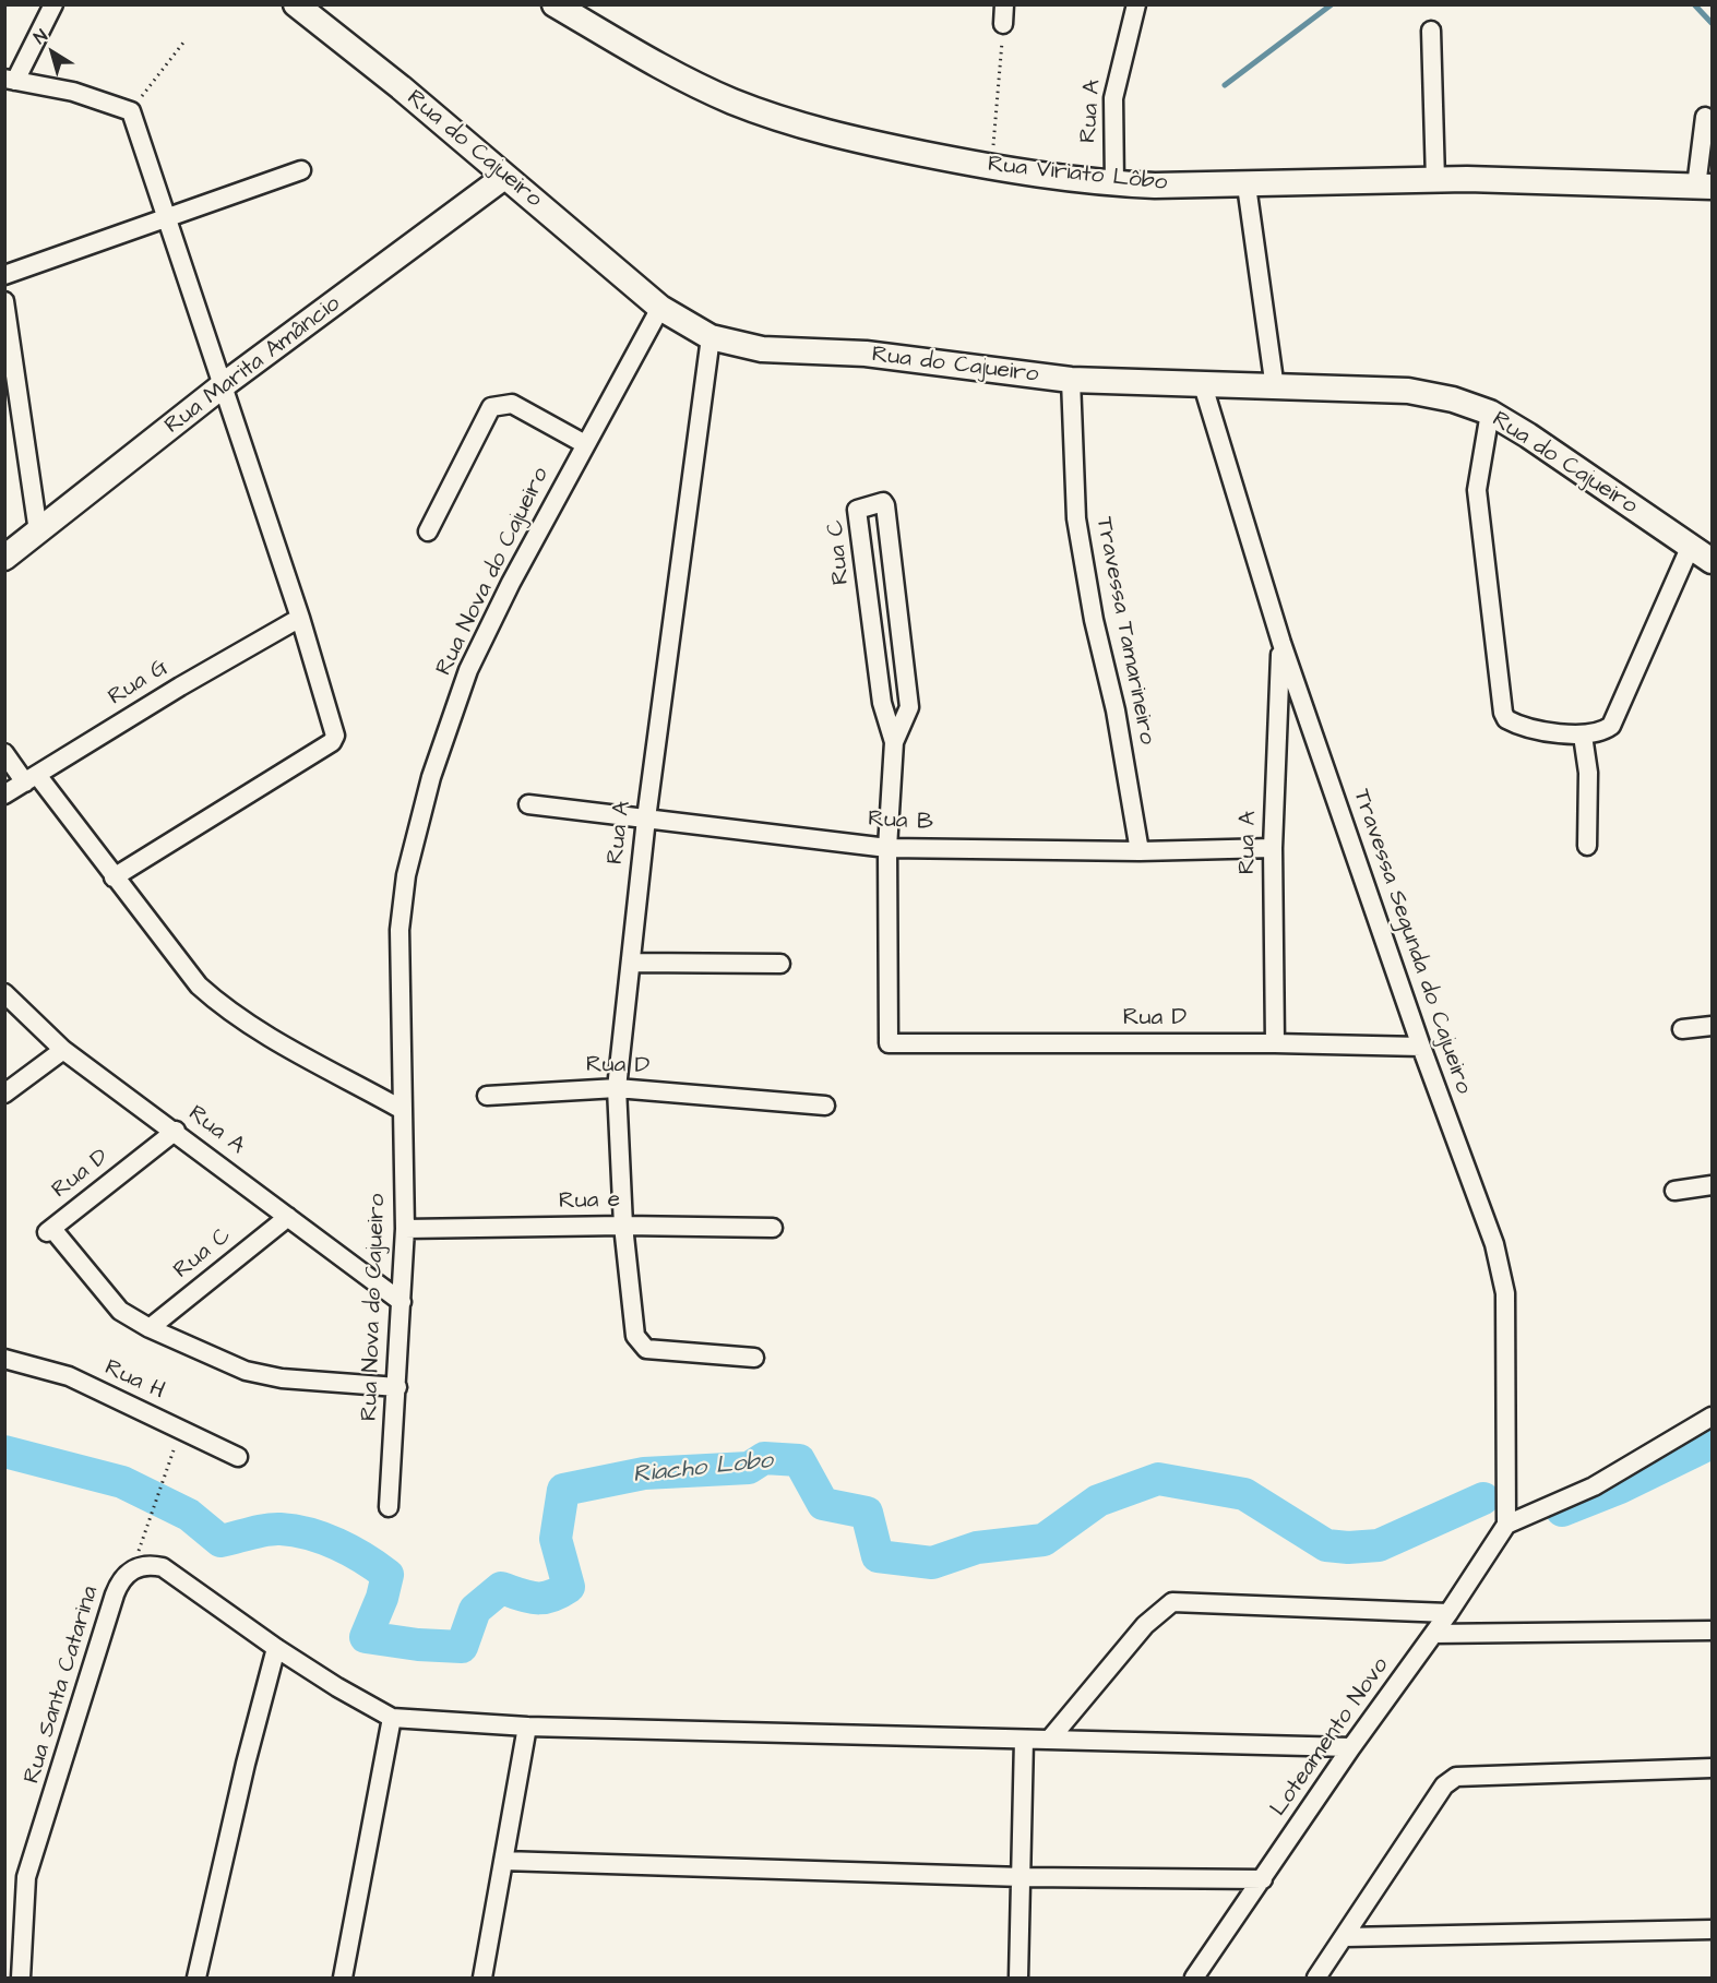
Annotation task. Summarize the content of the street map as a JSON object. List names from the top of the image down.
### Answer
{
  "streets": {
    "street": [
      "Rua A",
      "Rua do Cajueiro",
      "Rua Viriato Lôbo",
      "Rua Marita Amâncio",
      "Rua C",
      "Rua Nova do Cajueiro",
      "Travessa Tamarineiro",
      "Rua G",
      "Rua B",
      "Travessa Segunda do Cajueiro",
      "Rua D",
      "Rua e",
      "Rua H",
      "Rua Santa Catarina",
      "Loteamento Novo"
    ]
  },
  "crossings": [
    ["Rua A", "Rua do Cajueiro"],
    ["Rua A", "Rua Viriato Lôbo"],
    ["Rua A", "Rua C"],
    ["Rua A", "Rua Nova do Cajueiro"],
    ["Rua A", "Rua B"],
    ["Rua A", "Travessa Segunda do Cajueiro"],
    ["Rua A", "Rua D"],
    ["Rua A", "Rua e"],
    ["Rua do Cajueiro", "Rua Marita Amâncio"],
    ["Rua do Cajueiro", "Rua Nova do Cajueiro"],
    ["Rua do Cajueiro", "Travessa Tamarineiro"],
    ["Rua do Cajueiro", "Travessa Segunda do Cajueiro"],
    ["Rua C", "Rua B"],
    ["Rua C", "Rua D"],
    ["Rua Nova do Cajueiro", "Rua e"],
    ["Travessa Tamarineiro", "Rua B"],
    ["Travessa Segunda do Cajueiro", "Rua D"],
    ["Travessa Segunda do Cajueiro", "Loteamento Novo"]
  ],
  "water": ["Riacho Lobo"],
  "north": "top left"
}
